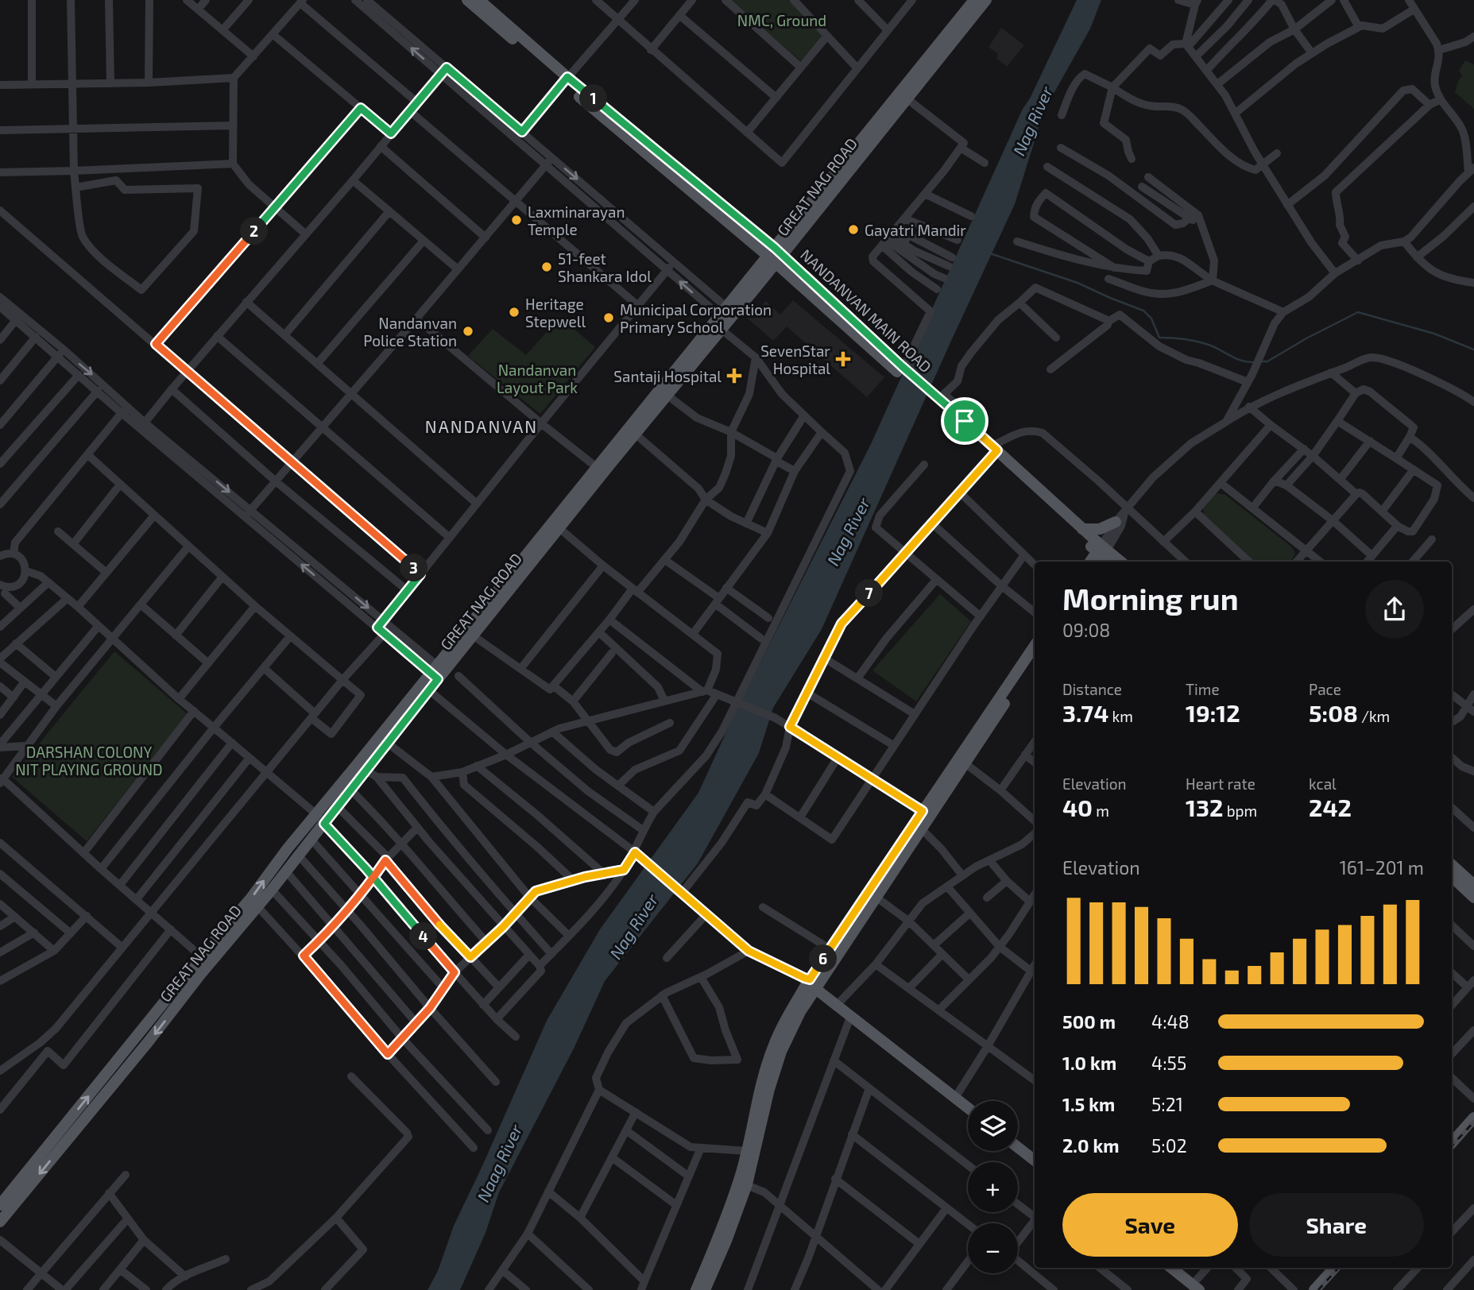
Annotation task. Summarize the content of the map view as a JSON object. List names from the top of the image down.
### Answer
{
  "streets": {
    "main road": ["GREAT NAG ROAD", "NANDANVAN MAIN ROAD"]
  },
  "crossings": [
    ["GREAT NAG ROAD", "NANDANVAN MAIN ROAD"]
  ],
  "districts": ["NANDANVAN"],
  "water": ["Nag River", "Naag River"],
  "parks": ["NMC, Ground", "Nandanvan Layout Park", "DARSHAN COLONY NIT PLAYING GROUND"],
  "places": {
    "other": [
      "Laxminarayan Temple",
      "Gayatri Mandir",
      "51-feet Shankara Idol",
      "Heritage Stepwell",
      "Municipal Corporation Primary School",
      "Nandanvan Police Station"
    ],
    "health": ["SevenStar Hospital", "Santaji Hospital"]
  },
  "page": {
    "pins": [
      "1",
      "2",
      "3",
      "7",
      "4",
      "6"
    ],
    "heading": ["Morning run", "09:08"],
    "stats": [
      ["Distance", "3.74 km"],
      ["Time", "19:12"],
      ["Pace", "5:08 /km"],
      ["Elevation", "40 m"],
      ["Heart rate", "132 bpm"],
      ["kcal", "242"]
    ],
    "chart": ["Elevation", "161–201 m"],
    "list": [
      {
        "name": "500 m",
        "note": "4:48"
      },
      {
        "name": "1.0 km",
        "note": "4:55"
      },
      {
        "name": "1.5 km",
        "note": "5:21"
      },
      {
        "name": "2.0 km",
        "note": "5:02"
      }
    ],
    "map_buttons": ["+", "−"],
    "buttons": ["Save", "Share"]
  }
}
